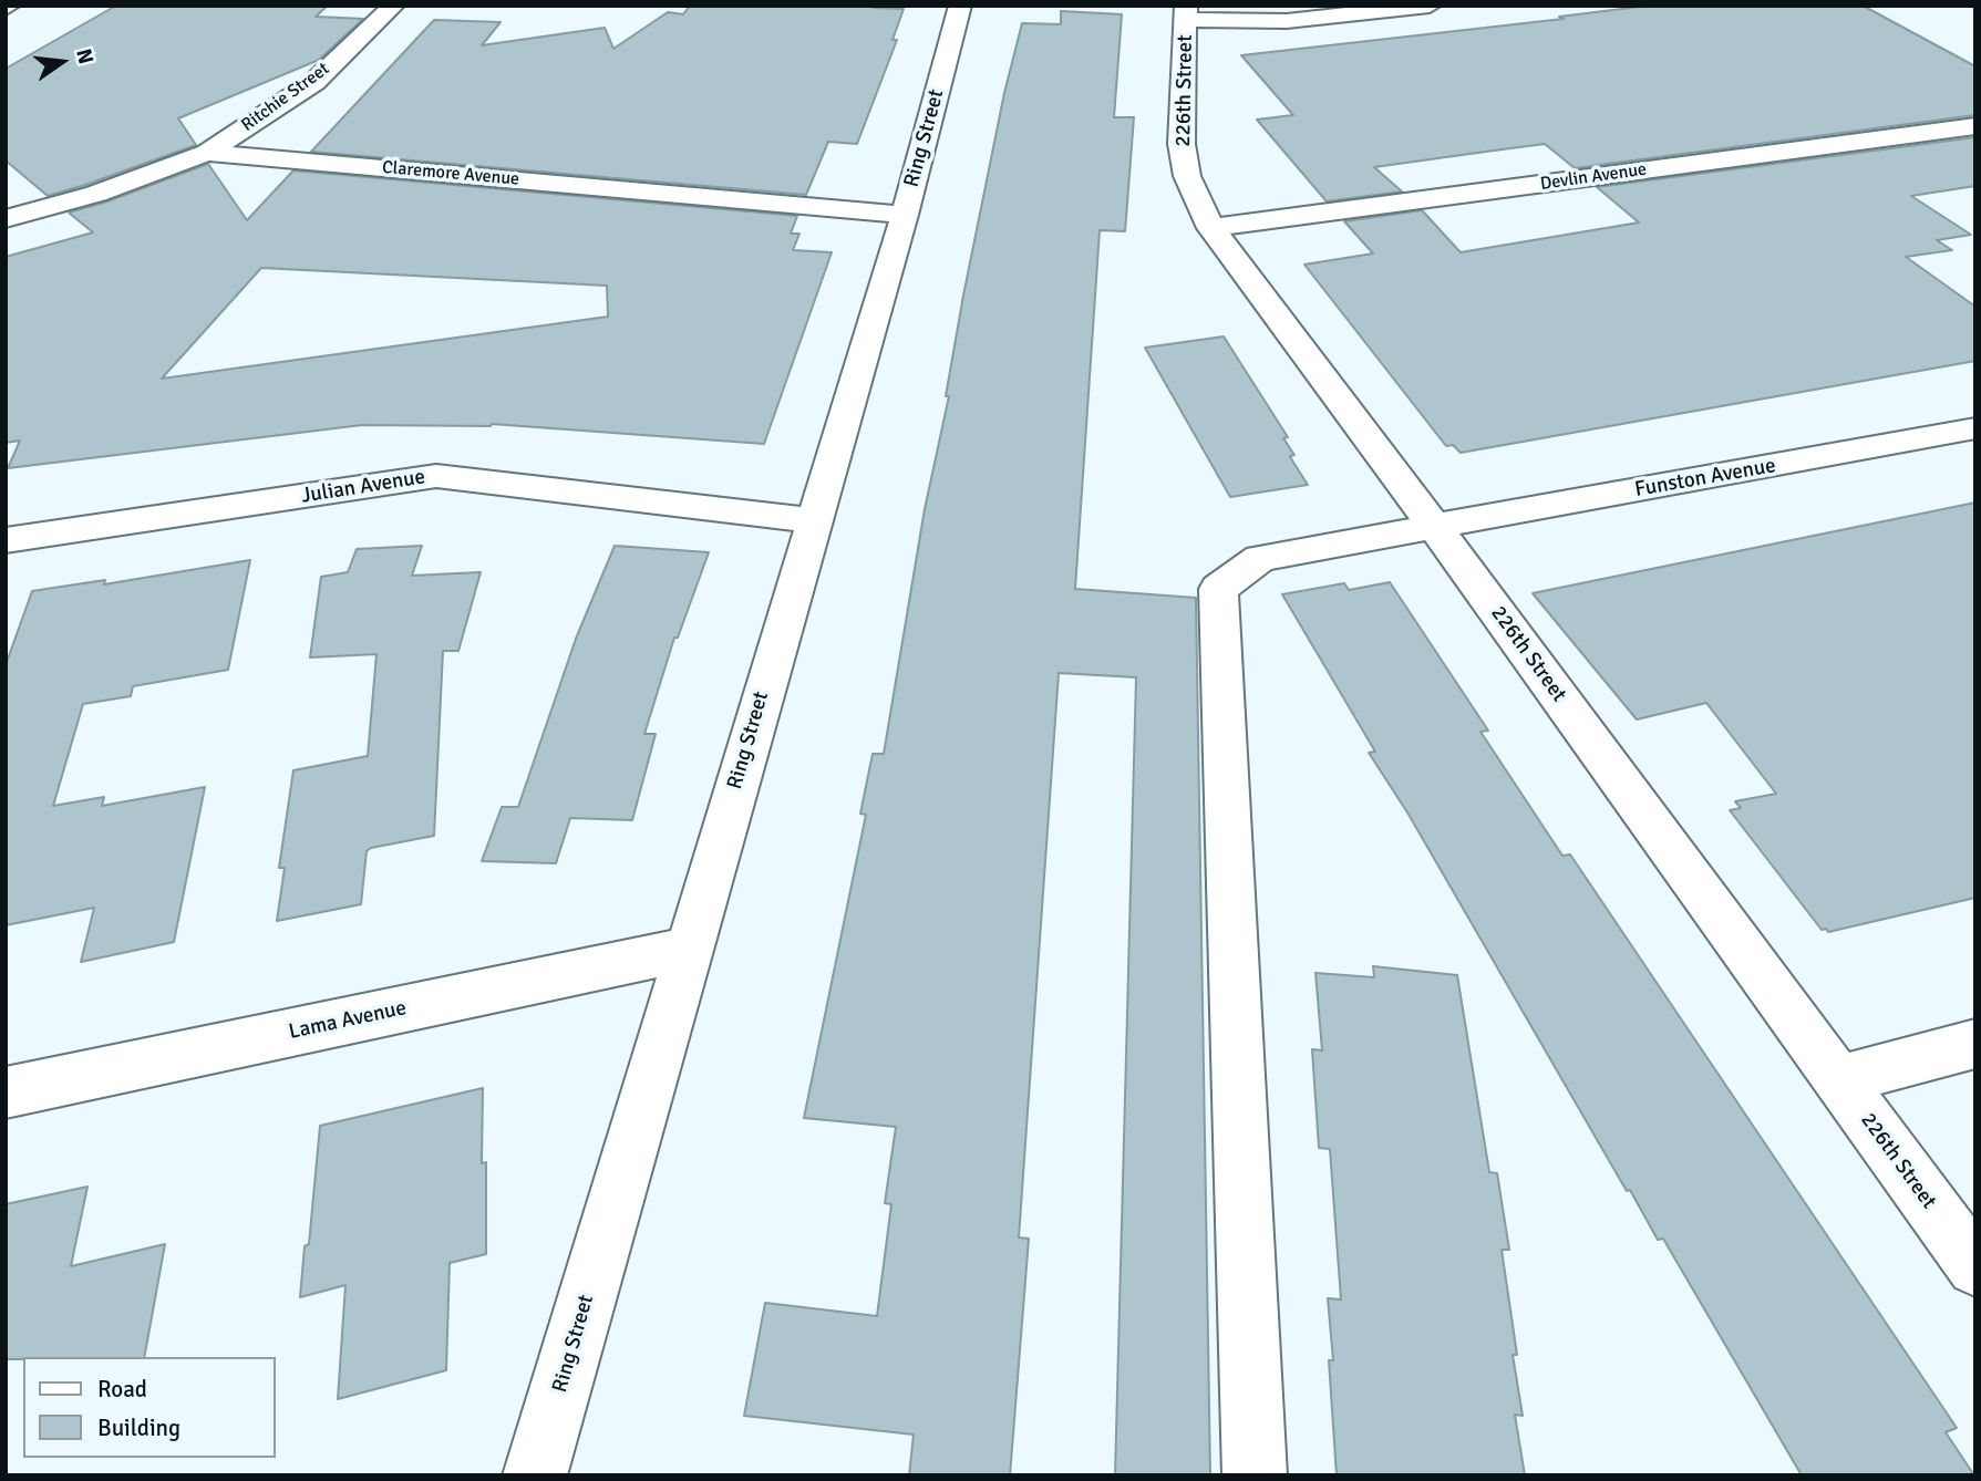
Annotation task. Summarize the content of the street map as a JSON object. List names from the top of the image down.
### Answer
{
  "streets": {
    "street": [
      "226th Street",
      "Ritchie Street",
      "Ring Street",
      "Claremore Avenue",
      "Devlin Avenue",
      "Funston Avenue",
      "Julian Avenue",
      "Lama Avenue"
    ]
  },
  "crossings": [
    ["226th Street", "Devlin Avenue"],
    ["226th Street", "Funston Avenue"],
    ["Ritchie Street", "Claremore Avenue"],
    ["Ring Street", "Claremore Avenue"],
    ["Ring Street", "Julian Avenue"],
    ["Ring Street", "Lama Avenue"]
  ],
  "legend": ["Road", "Building"],
  "north": "right"
}
